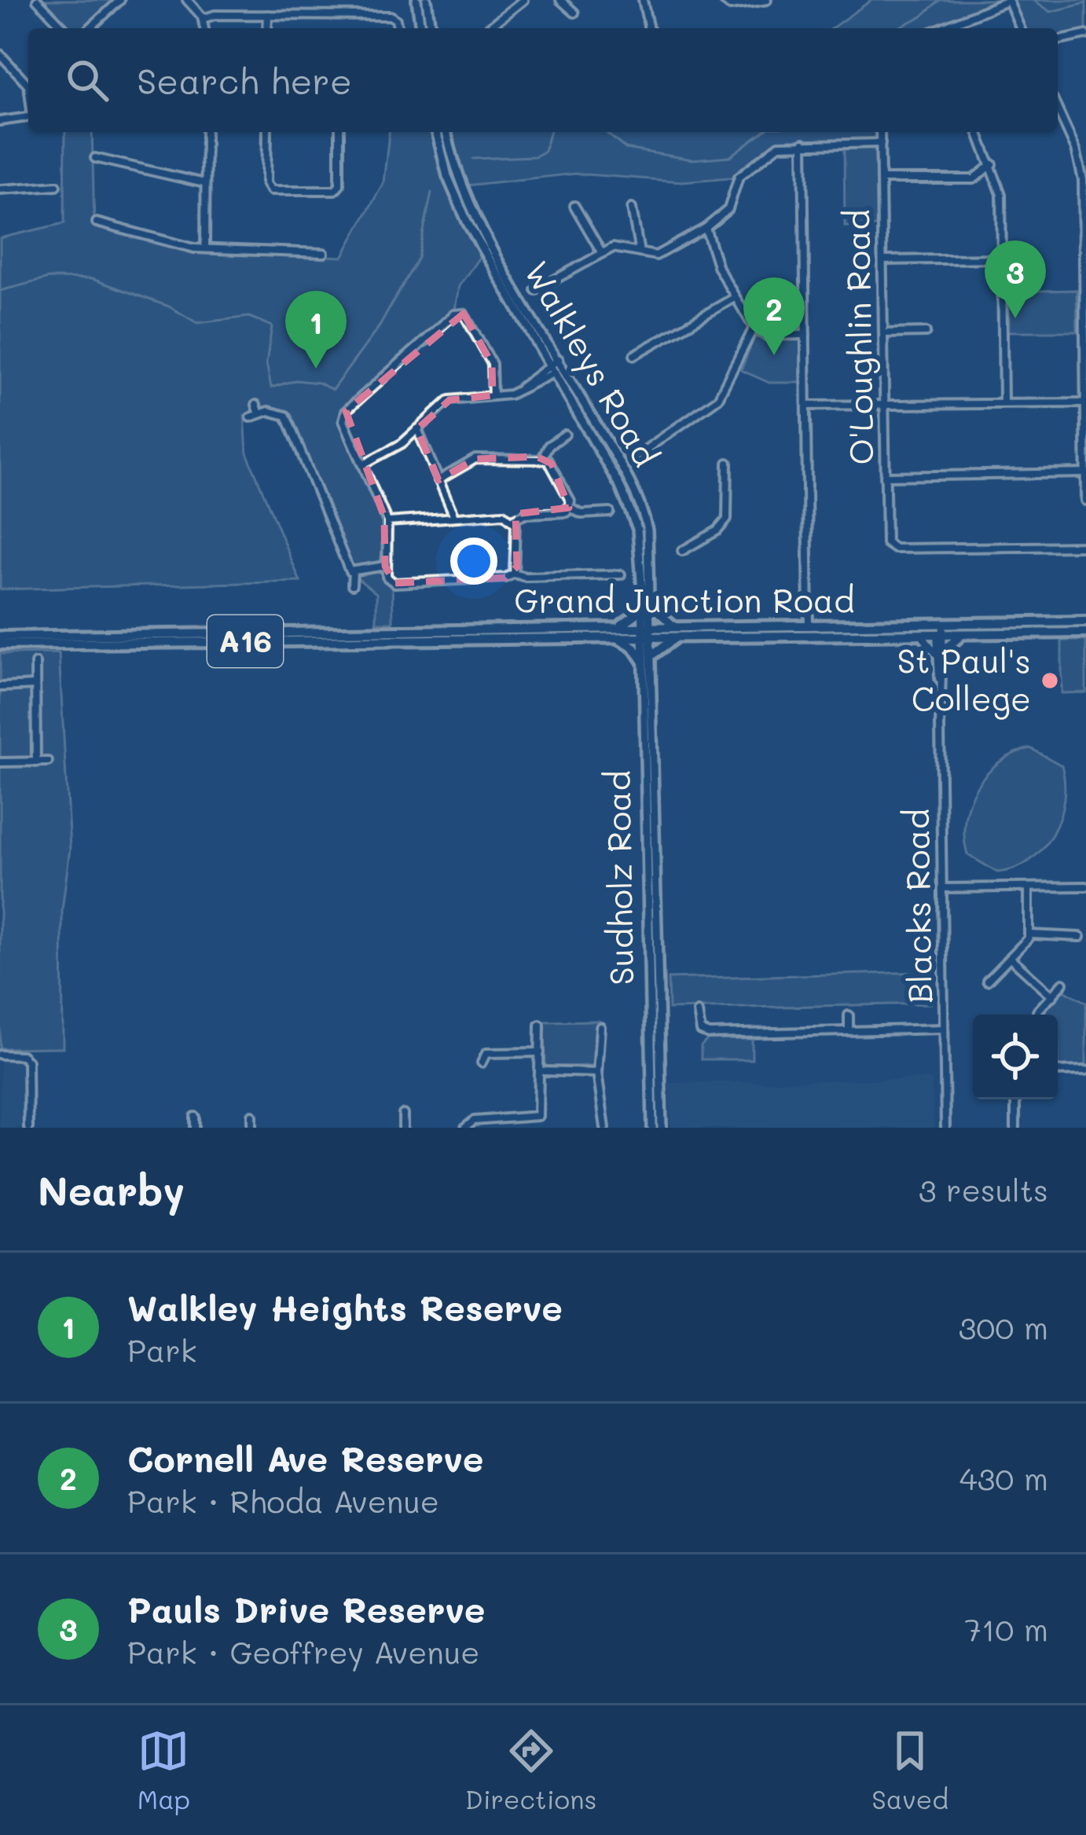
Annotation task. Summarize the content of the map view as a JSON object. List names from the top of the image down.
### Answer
{
  "streets": {
    "highway": ["Grand Junction Road", "A16"],
    "main road": ["Walkleys Road", "Sudholz Road"],
    "street": ["O'Loughlin Road", "Blacks Road"]
  },
  "crossings": [
    ["Walkleys Road", "Grand Junction Road"],
    ["Walkleys Road", "Sudholz Road"],
    ["Grand Junction Road", "Sudholz Road"],
    ["Grand Junction Road", "Blacks Road"]
  ],
  "places": ["St Paul's College"],
  "page": {
    "search": "Search here",
    "pins": ["3", "2", "1"],
    "heading": ["Nearby", "3 results"],
    "list": [
      {
        "mark": "1",
        "name": "Walkley Heights Reserve",
        "note": "Park",
        "value": "300 m"
      },
      {
        "mark": "2",
        "name": "Cornell Ave Reserve",
        "note": "Park · Rhoda Avenue",
        "value": "430 m"
      },
      {
        "mark": "3",
        "name": "Pauls Drive Reserve",
        "note": "Park · Geoffrey Avenue",
        "value": "710 m"
      }
    ],
    "nav": ["Map", "Directions", "Saved"]
  }
}
